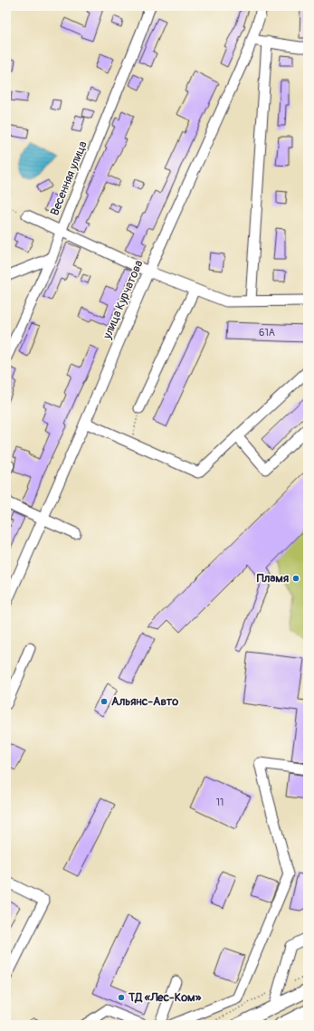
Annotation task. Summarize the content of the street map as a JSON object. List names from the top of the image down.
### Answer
{
  "streets": {
    "street": ["Весенняя улица", "улица Курчатова"]
  },
  "places": ["Пламя", "Альянс-Авто", "ТД «Лес-Ком»"],
  "house_numbers": ["61А", "11"]
}
